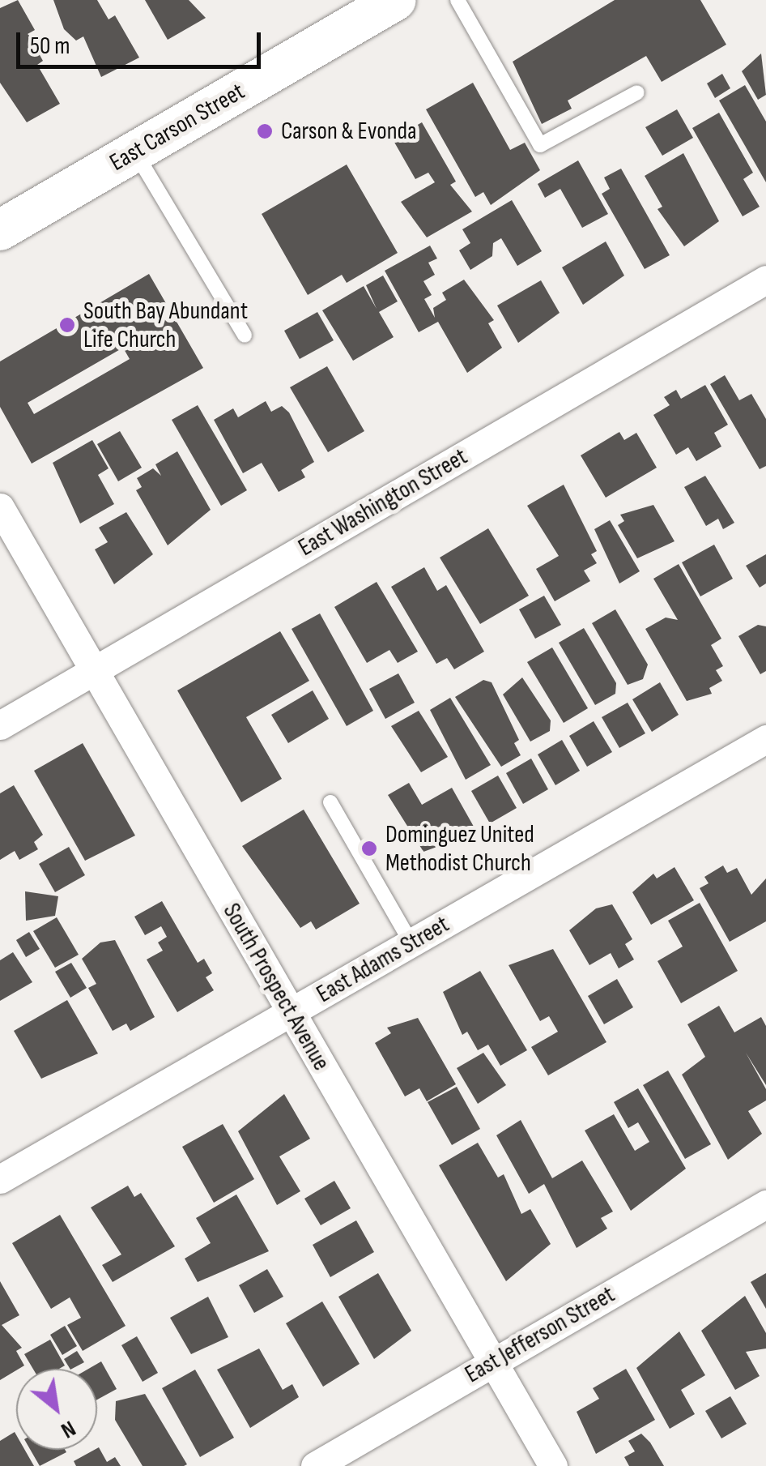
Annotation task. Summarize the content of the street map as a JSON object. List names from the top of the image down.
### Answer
{
  "streets": {
    "main road": ["East Carson Street"],
    "street": [
      "East Washington Street",
      "East Adams Street",
      "South Prospect Avenue",
      "East Jefferson Street"
    ]
  },
  "crossings": [
    ["East Washington Street", "South Prospect Avenue"],
    ["East Adams Street", "South Prospect Avenue"],
    ["South Prospect Avenue", "East Jefferson Street"]
  ],
  "places": ["Carson & Evonda", "South Bay Abundant Life Church", "Dominguez United Methodist Church"],
  "scale_bar": "50 m",
  "north": "bottom right"
}
